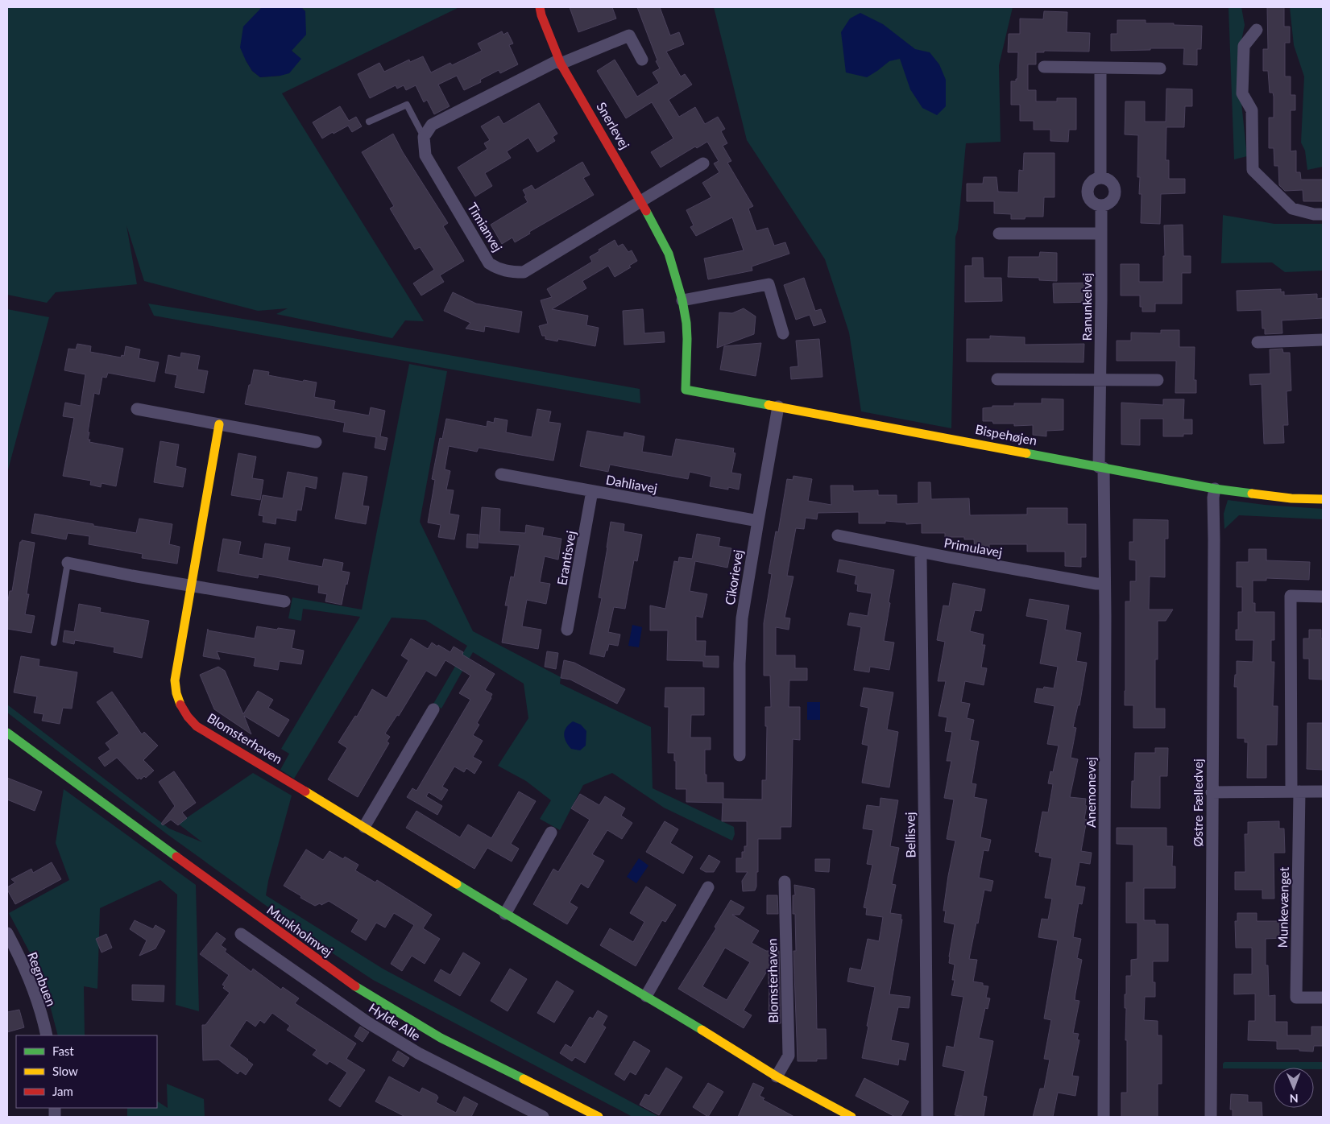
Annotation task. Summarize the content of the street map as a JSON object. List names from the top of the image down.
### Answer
{
  "streets": {
    "street": [
      "Snerlevej",
      "Timianvej",
      "Ranunkelvej",
      "Bispehøjen",
      "Dahliavej",
      "Primulavej",
      "Erantisvej",
      "Cikorievej",
      "Blomsterhaven",
      "Anemonevej",
      "Østre Fælledvej",
      "Bellisvej",
      "Munkevænget",
      "Munkholmvej",
      "Regnbuen",
      "Hylde Alle"
    ]
  },
  "crossings": [
    ["Snerlevej", "Timianvej"],
    ["Snerlevej", "Bispehøjen"],
    ["Ranunkelvej", "Bispehøjen"],
    ["Ranunkelvej", "Anemonevej"],
    ["Bispehøjen", "Cikorievej"],
    ["Bispehøjen", "Anemonevej"],
    ["Bispehøjen", "Østre Fælledvej"],
    ["Dahliavej", "Erantisvej"],
    ["Dahliavej", "Cikorievej"],
    ["Primulavej", "Anemonevej"],
    ["Primulavej", "Bellisvej"]
  ],
  "legend": ["Fast", "Slow", "Jam"],
  "north": "bottom"
}
